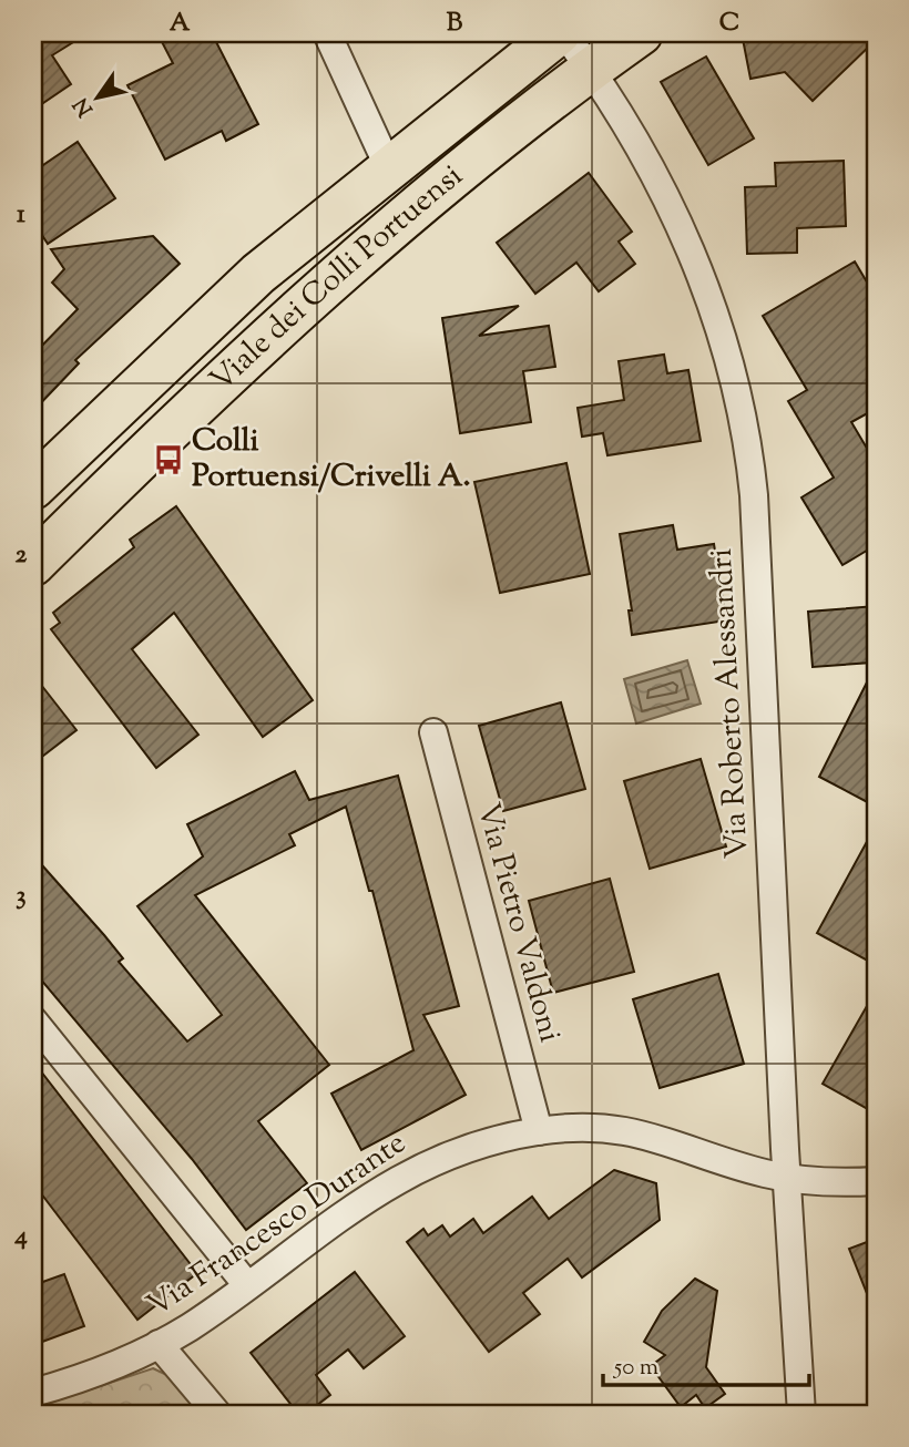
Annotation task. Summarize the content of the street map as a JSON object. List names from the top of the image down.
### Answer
{
  "streets": {
    "main road": ["Viale dei Colli Portuensi"],
    "street": ["Via Roberto Alessandri", "Via Pietro Valdoni", "Via Francesco Durante"]
  },
  "crossings": [
    ["Viale dei Colli Portuensi", "Via Roberto Alessandri"],
    ["Via Roberto Alessandri", "Via Francesco Durante"],
    ["Via Pietro Valdoni", "Via Francesco Durante"]
  ],
  "places": {
    "bus stop": ["Colli Portuensi/Crivelli A."]
  },
  "scale_bar": "50 m",
  "north": "bottom left",
  "grid": {
    "columns": ["A", "B", "C"],
    "rows": [
      "1",
      "2",
      "3",
      "4"
    ]
  }
}
